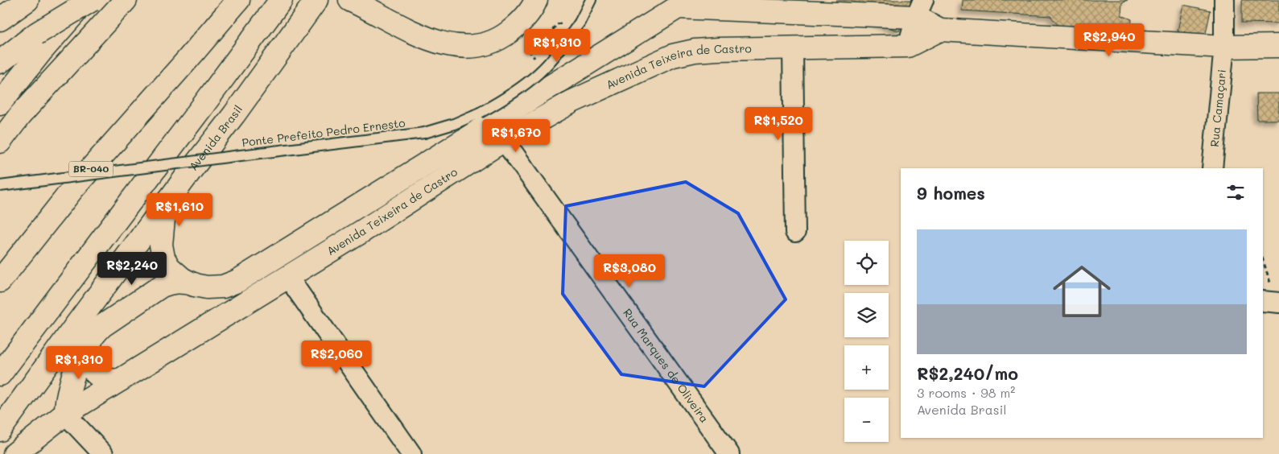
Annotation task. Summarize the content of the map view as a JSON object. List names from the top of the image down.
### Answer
{
  "streets": {
    "main road": ["Avenida Teixeira de Castro", "Avenida Brasil", "BR-040"],
    "street": ["Rua Camaçari", "Rua Marques de Oliveira"],
    "lane": ["Ponte Prefeito Pedro Ernesto"]
  },
  "crossings": [
    ["Avenida Teixeira de Castro", "Rua Camaçari"],
    ["Avenida Teixeira de Castro", "Avenida Brasil"],
    ["Avenida Teixeira de Castro", "Rua Marques de Oliveira"]
  ],
  "page": {
    "price": [
      "R$2,940",
      "R$1,310",
      "R$1,520",
      "R$1,670",
      "R$1,610",
      "R$2,240",
      "R$3,080",
      "R$2,060",
      "R$1,310"
    ],
    "heading": "9 homes",
    "list": [
      {
        "name": "R$2,240/mo",
        "note": "3 rooms · 98 m² · Avenida Brasil"
      }
    ],
    "map_buttons": ["+", "−"]
  }
}
